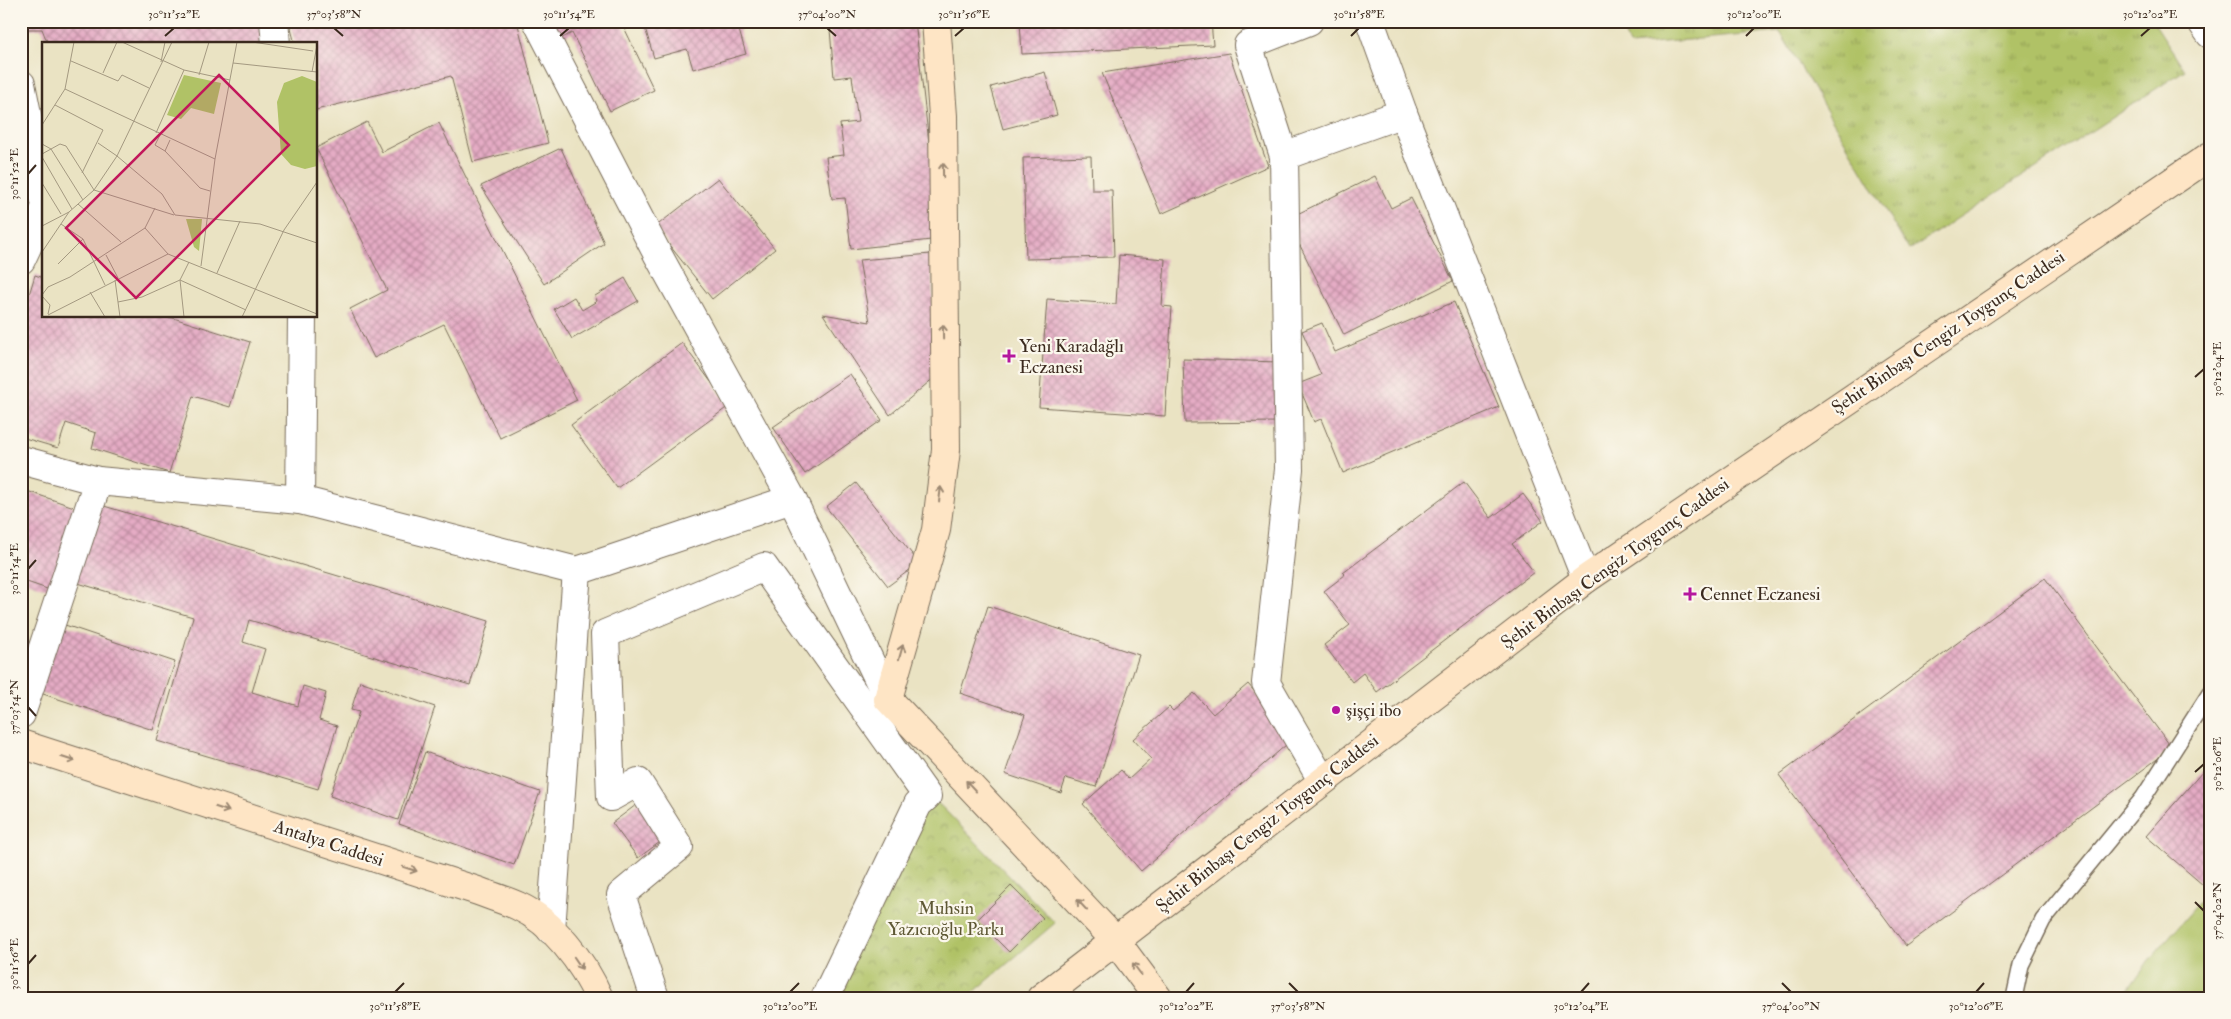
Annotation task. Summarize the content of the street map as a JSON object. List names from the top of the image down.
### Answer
{
  "streets": {
    "main road": ["Şehit Binbaşı Cengiz Toygunç Caddesi", "Antalya Caddesi"]
  },
  "one_way": ["Antalya Caddesi"],
  "parks": ["Muhsin Yazıcıoğlu Parkı"],
  "places": {
    "health": ["Yeni Karadağlı Eczanesi", "Cennet Eczanesi"],
    "other": ["şişçi ibo"]
  },
  "coordinates": [
    "30°11'52\"E",
    "37°03'58\"N",
    "30°11'54\"E",
    "37°04'00\"N",
    "30°11'56\"E",
    "30°11'58\"E",
    "30°12'00\"E",
    "30°12'02\"E",
    "30°12'04\"E",
    "37°03'54\"N",
    "30°12'06\"E",
    "37°04'02\"N"
  ]
}
